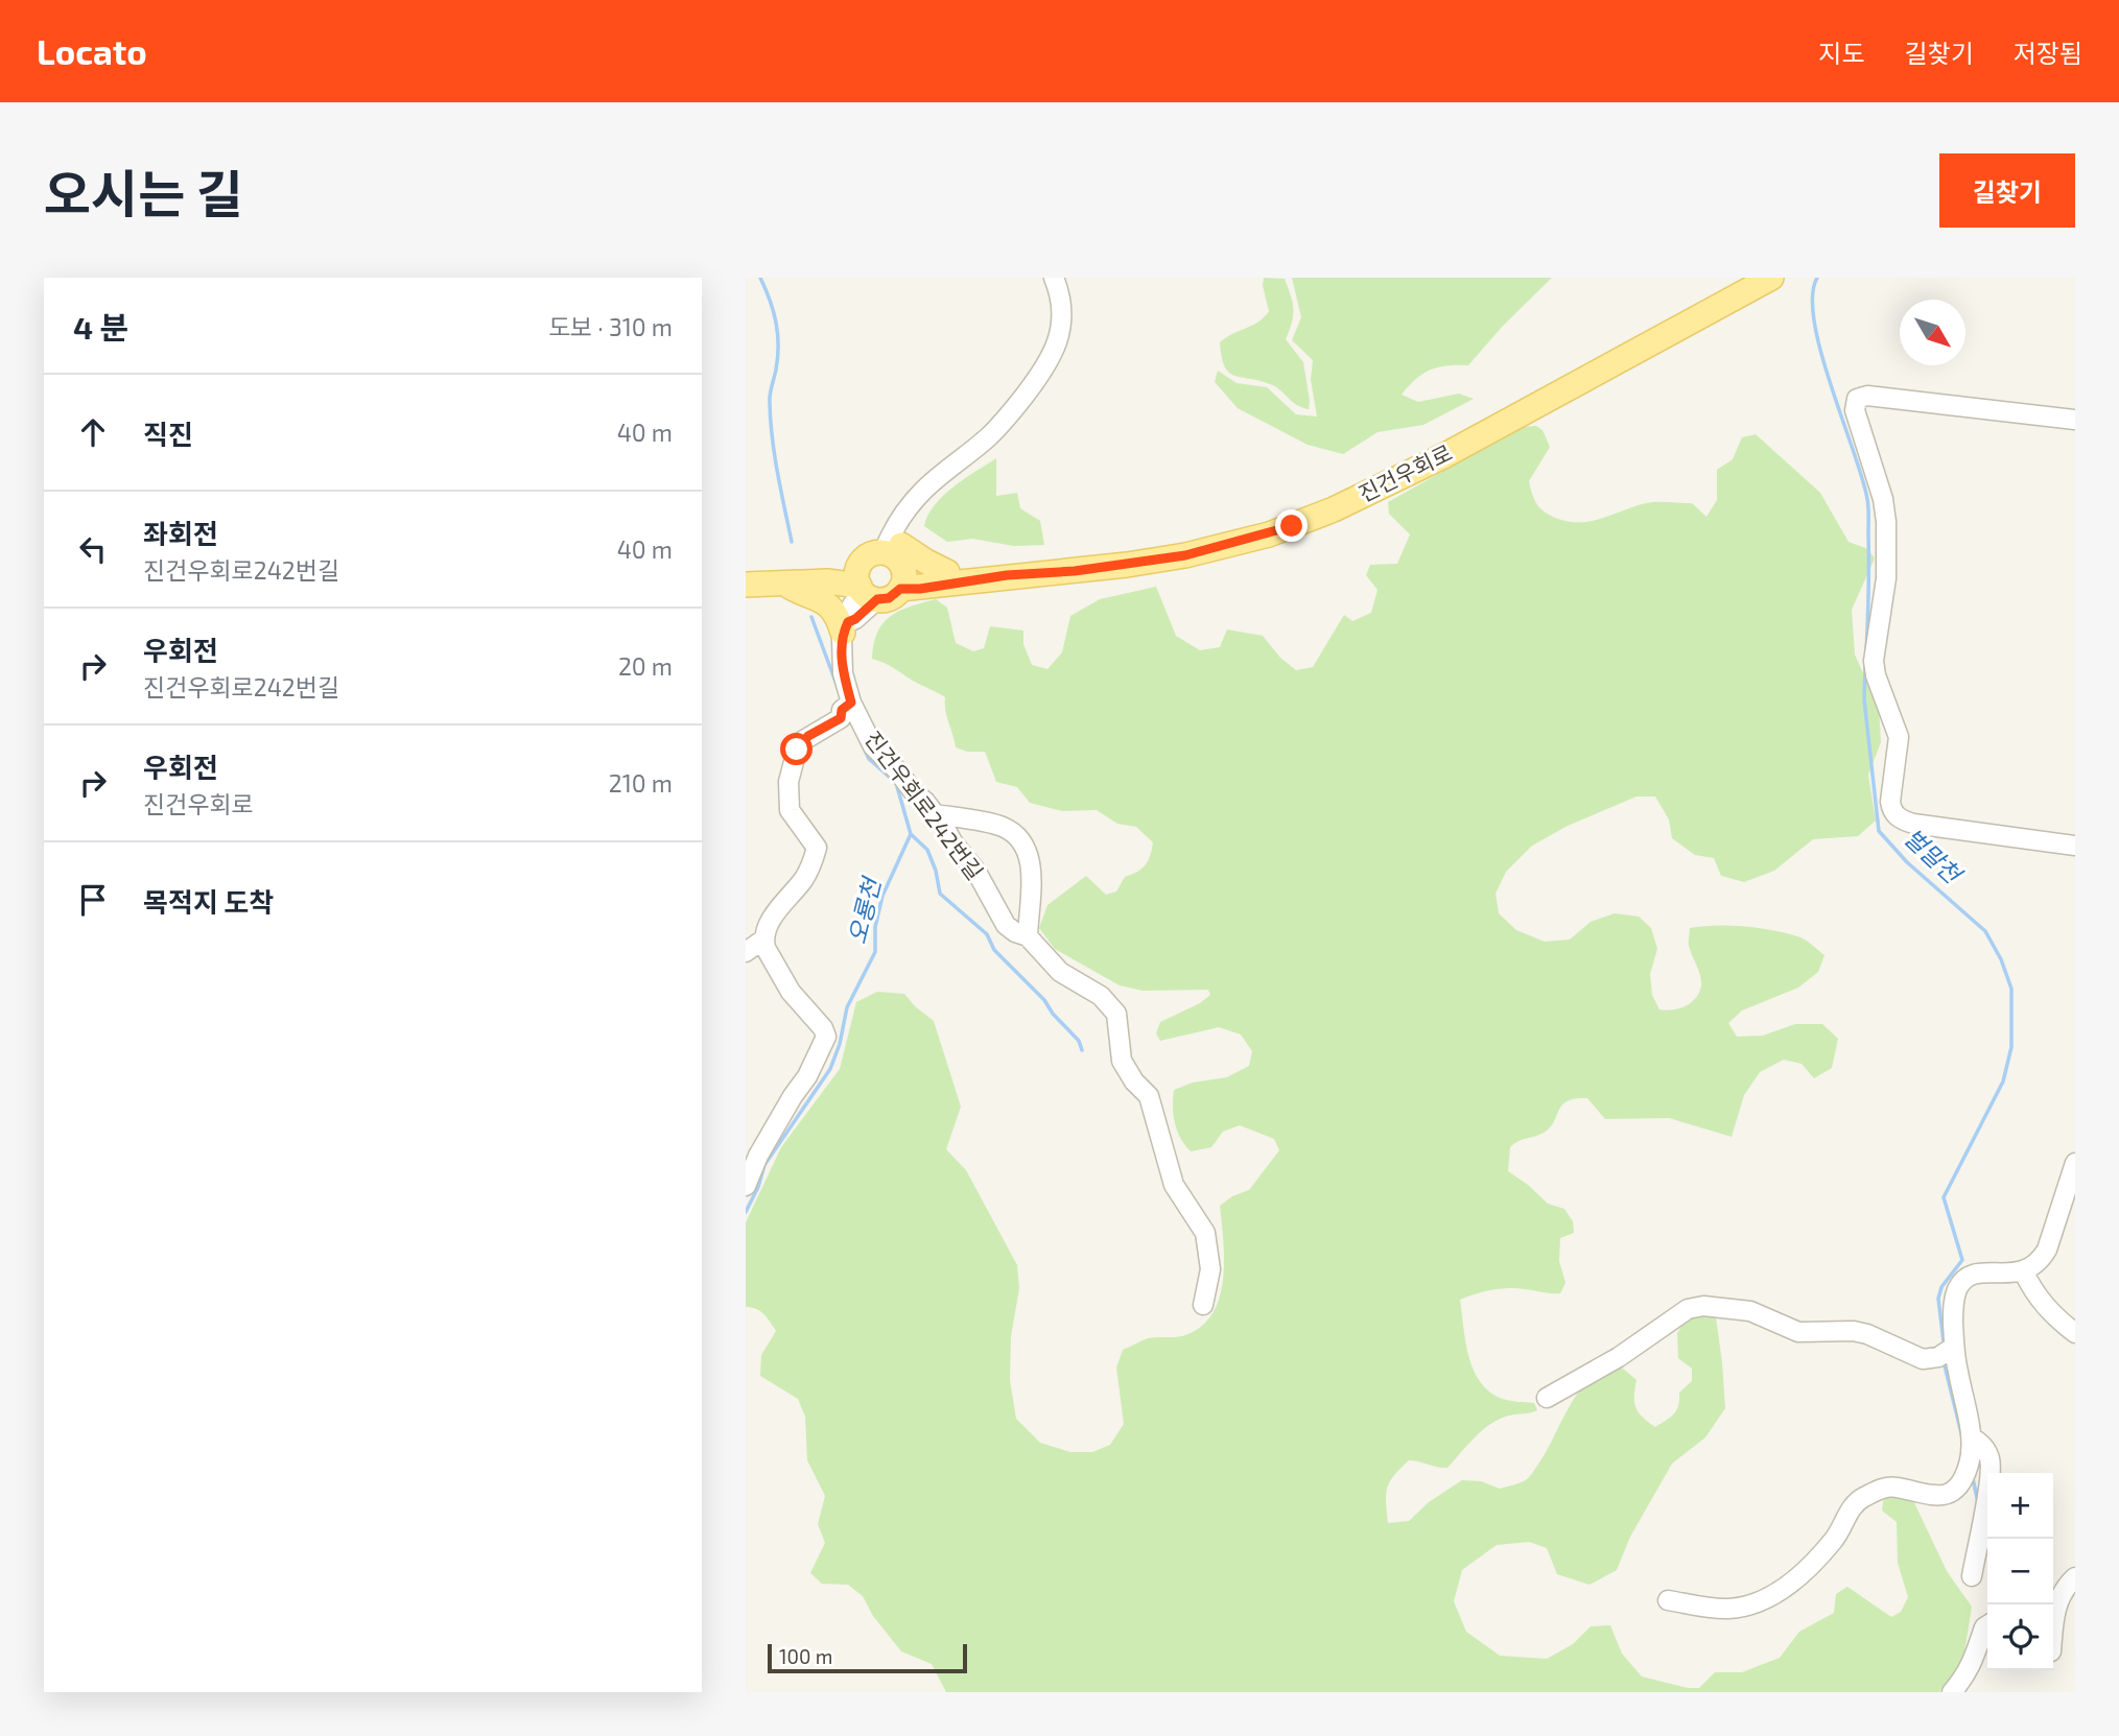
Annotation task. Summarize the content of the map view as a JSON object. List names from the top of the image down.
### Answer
{
  "streets": {
    "main road": ["진건우회로"],
    "street": ["진건우회로242번길"]
  },
  "crossings": [
    ["진건우회로", "진건우회로242번길"]
  ],
  "water": ["벌말천", "오룡천"],
  "scale_bar": "100 m",
  "north": "bottom right",
  "page": {
    "header": "Locato",
    "nav": ["지도", "길찾기", "저장됨"],
    "title": "오시는 길",
    "buttons": "길찾기",
    "heading": ["4 분", "도보 · 310 m"],
    "list": [
      ["직진", "40 m"],
      ["좌회전", "진건우회로242번길", "40 m"],
      ["우회전", "진건우회로242번길", "20 m"],
      ["우회전", "진건우회로", "210 m"],
      "목적지 도착"
    ],
    "map_buttons": ["+", "−"],
    "scale": "100 m"
  }
}
